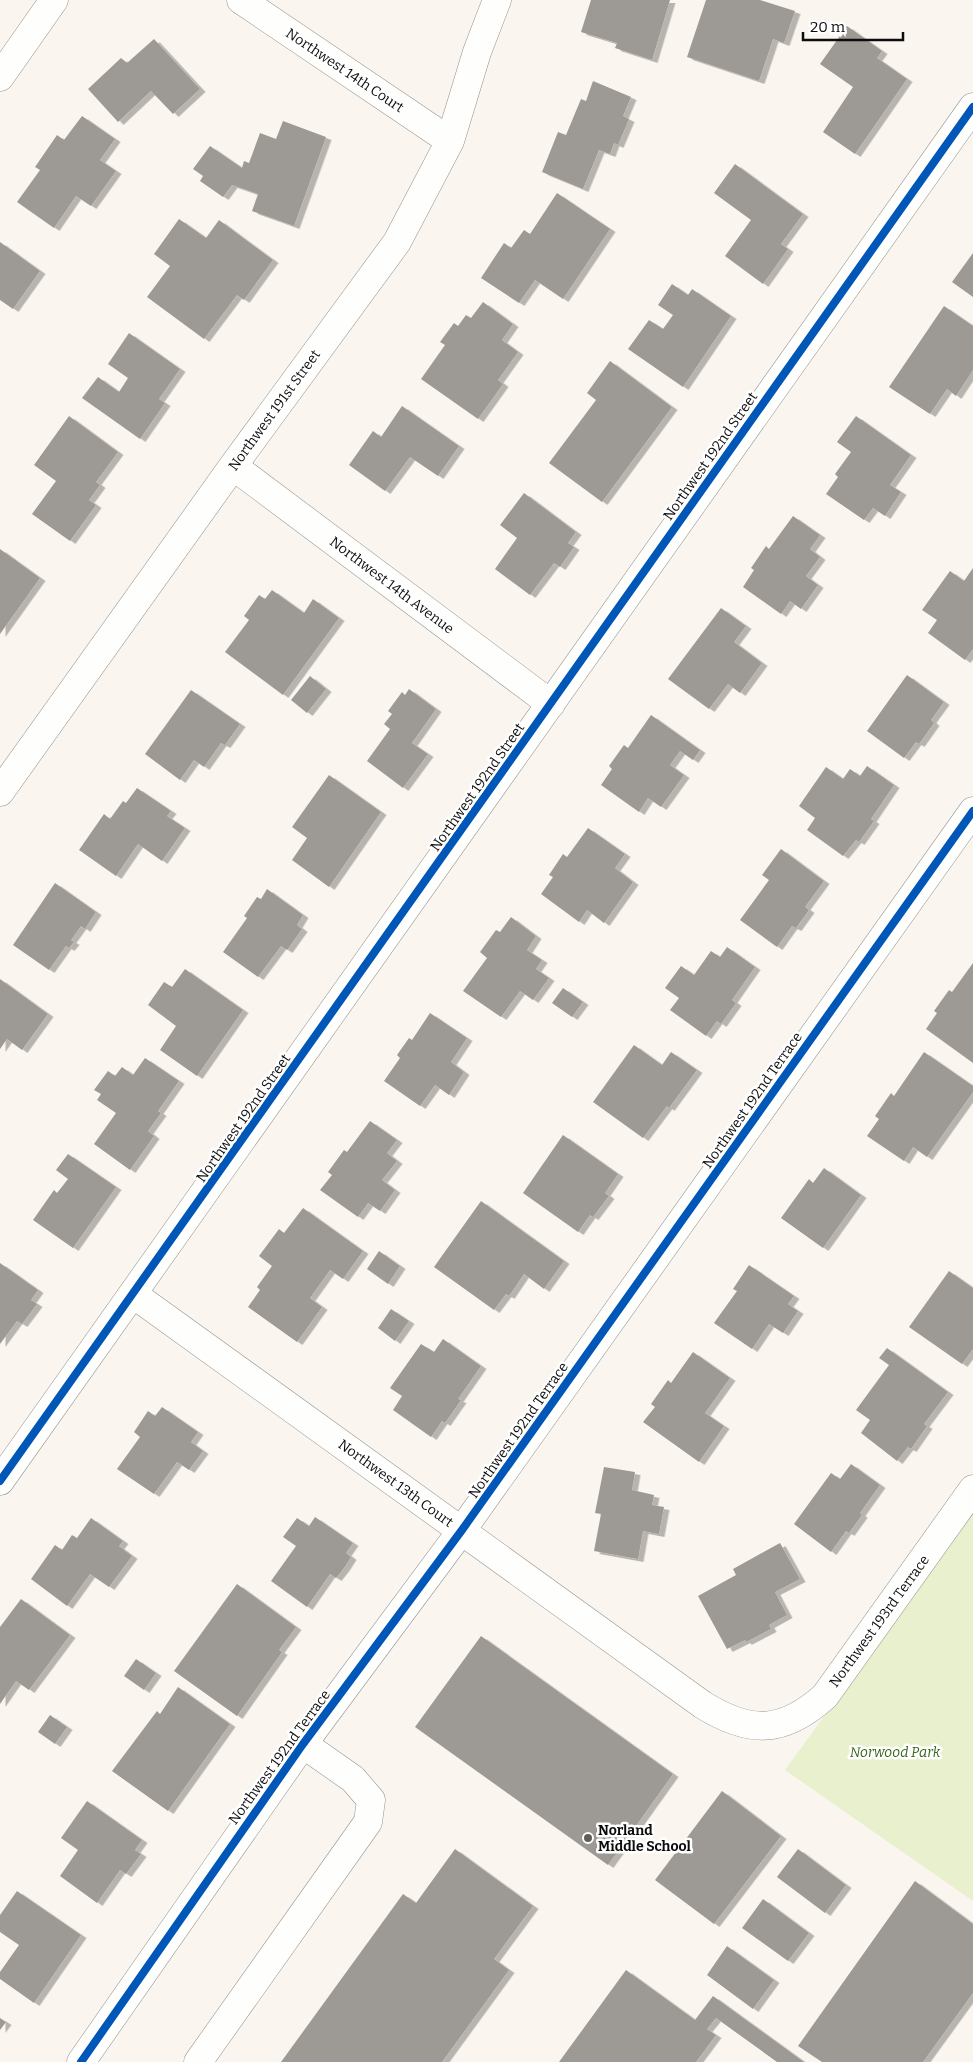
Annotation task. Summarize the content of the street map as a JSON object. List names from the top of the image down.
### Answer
{
  "streets": {
    "street": [
      "Northwest 14th Court",
      "Northwest 191st Street",
      "Northwest 192nd Street",
      "Northwest 14th Avenue",
      "Northwest 192nd Terrace",
      "Northwest 13th Court",
      "Northwest 193rd Terrace"
    ]
  },
  "crossings": [
    ["Northwest 14th Court", "Northwest 191st Street"],
    ["Northwest 191st Street", "Northwest 14th Avenue"],
    ["Northwest 192nd Street", "Northwest 14th Avenue"],
    ["Northwest 192nd Street", "Northwest 13th Court"],
    ["Northwest 192nd Terrace", "Northwest 13th Court"],
    ["Northwest 13th Court", "Northwest 193rd Terrace"]
  ],
  "parks": ["Norwood Park"],
  "places": ["Norland Middle School"],
  "scale_bar": "20 m"
}
